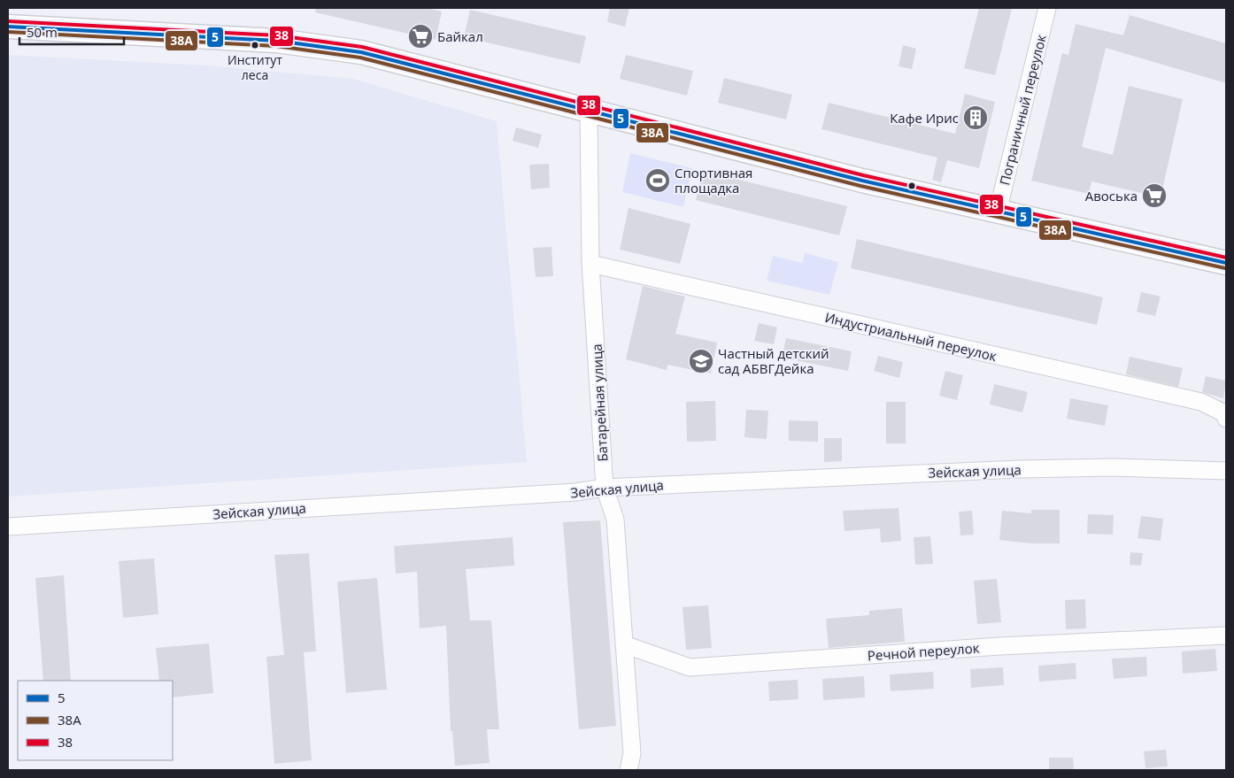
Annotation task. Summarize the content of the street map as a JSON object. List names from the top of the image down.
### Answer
{
  "streets": {
    "street": [
      "Пограничный переулок",
      "Индустриальный переулок",
      "Батарейная улица",
      "Зейская улица",
      "Речной переулок"
    ]
  },
  "crossings": [
    ["Индустриальный переулок", "Батарейная улица"],
    ["Батарейная улица", "Зейская улица"],
    ["Батарейная улица", "Речной переулок"]
  ],
  "places": {
    "supermarket": ["Байкал", "Авоська"],
    "other": ["Институт леса"],
    "building": ["Кафе Ирис"],
    "sports": ["Спортивная площадка"],
    "school or university": ["Частный детский сад АБВГДейка"]
  },
  "lines": ["transit line 38", "transit line 5", "transit line 38А"],
  "legend": ["5", "38А", "38"],
  "scale_bar": "50 m"
}
